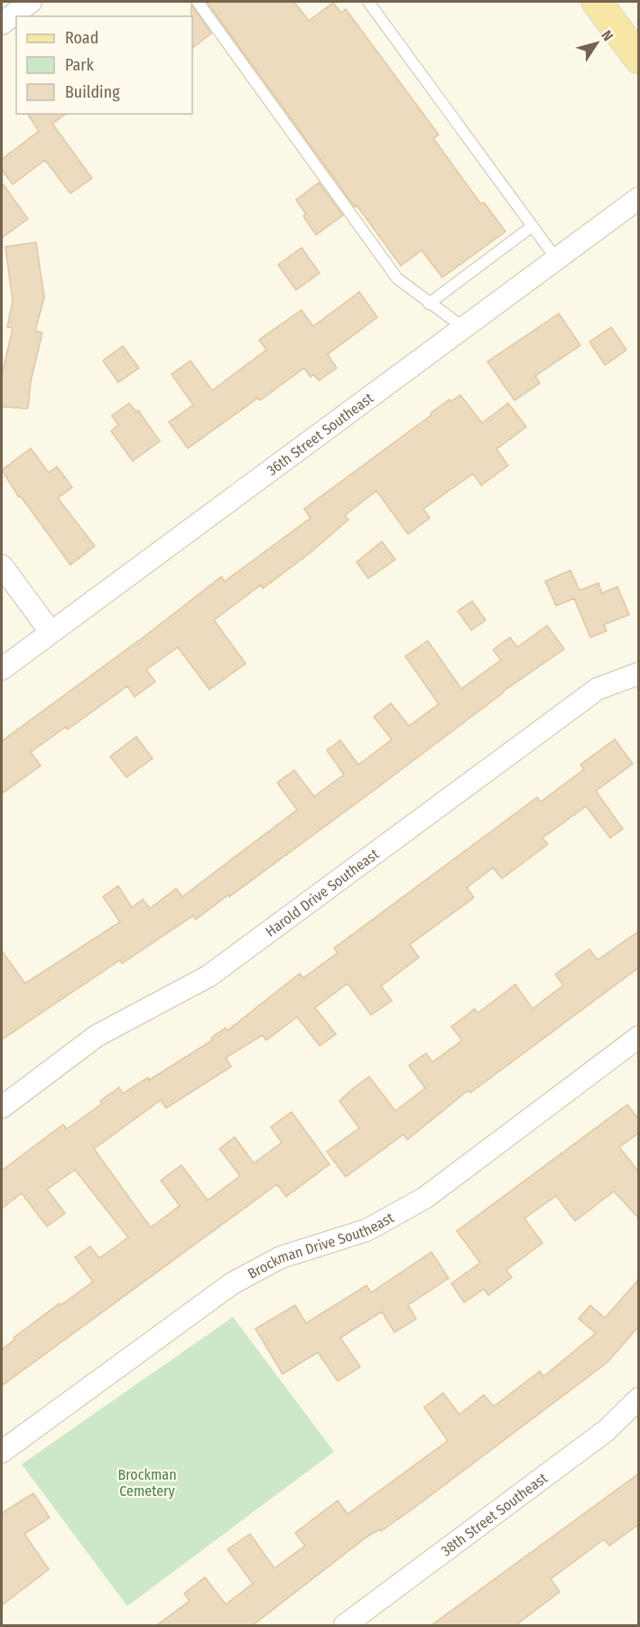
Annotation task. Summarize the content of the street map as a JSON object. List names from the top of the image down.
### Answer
{
  "streets": {
    "street": [
      "36th Street Southeast",
      "Harold Drive Southeast",
      "Brockman Drive Southeast",
      "38th Street Southeast"
    ]
  },
  "parks": ["Brockman Cemetery"],
  "legend": ["Road", "Park", "Building"],
  "north": "top right"
}
